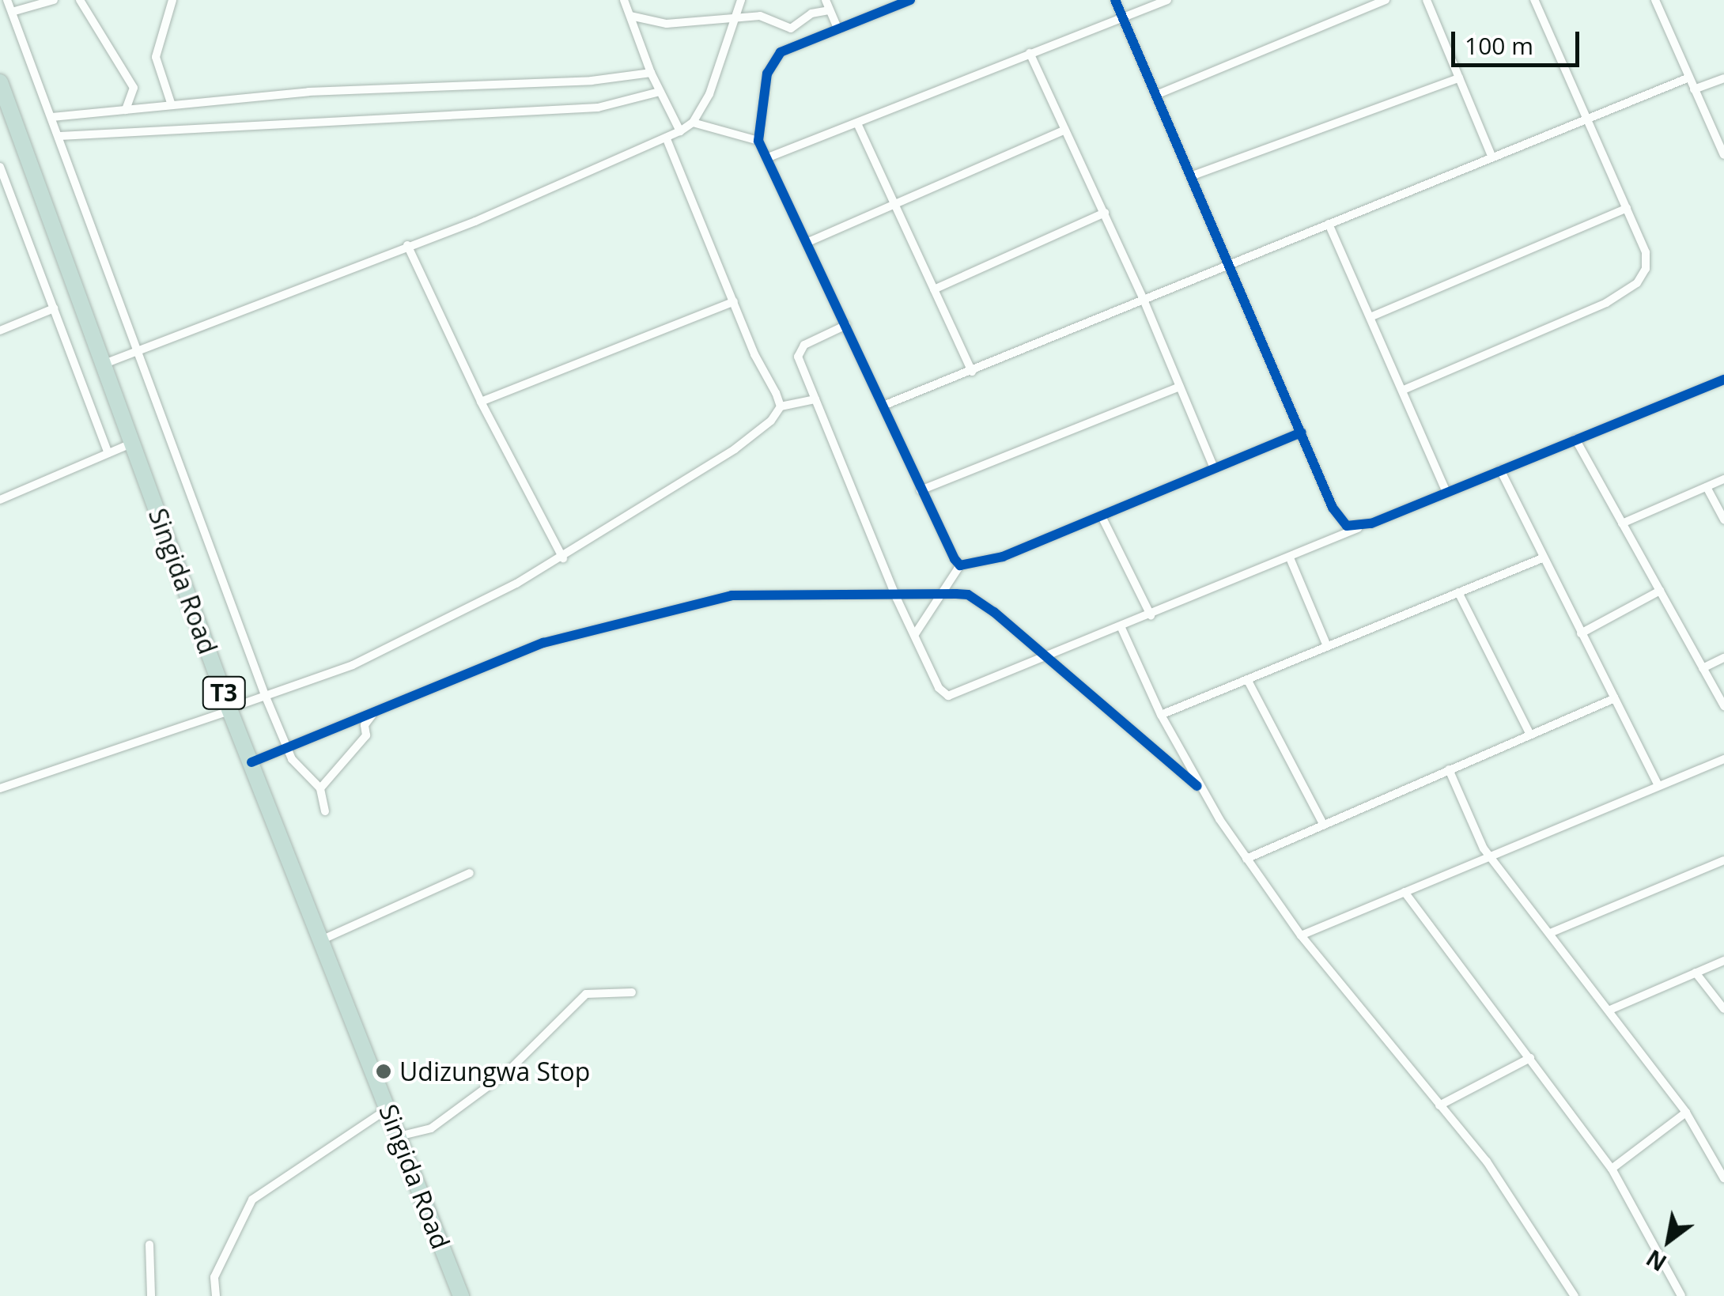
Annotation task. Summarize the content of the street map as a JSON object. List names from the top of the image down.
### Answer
{
  "streets": {
    "highway": ["Singida Road", "T3"]
  },
  "places": ["Udizungwa Stop"],
  "scale_bar": "100 m",
  "north": "bottom left"
}
